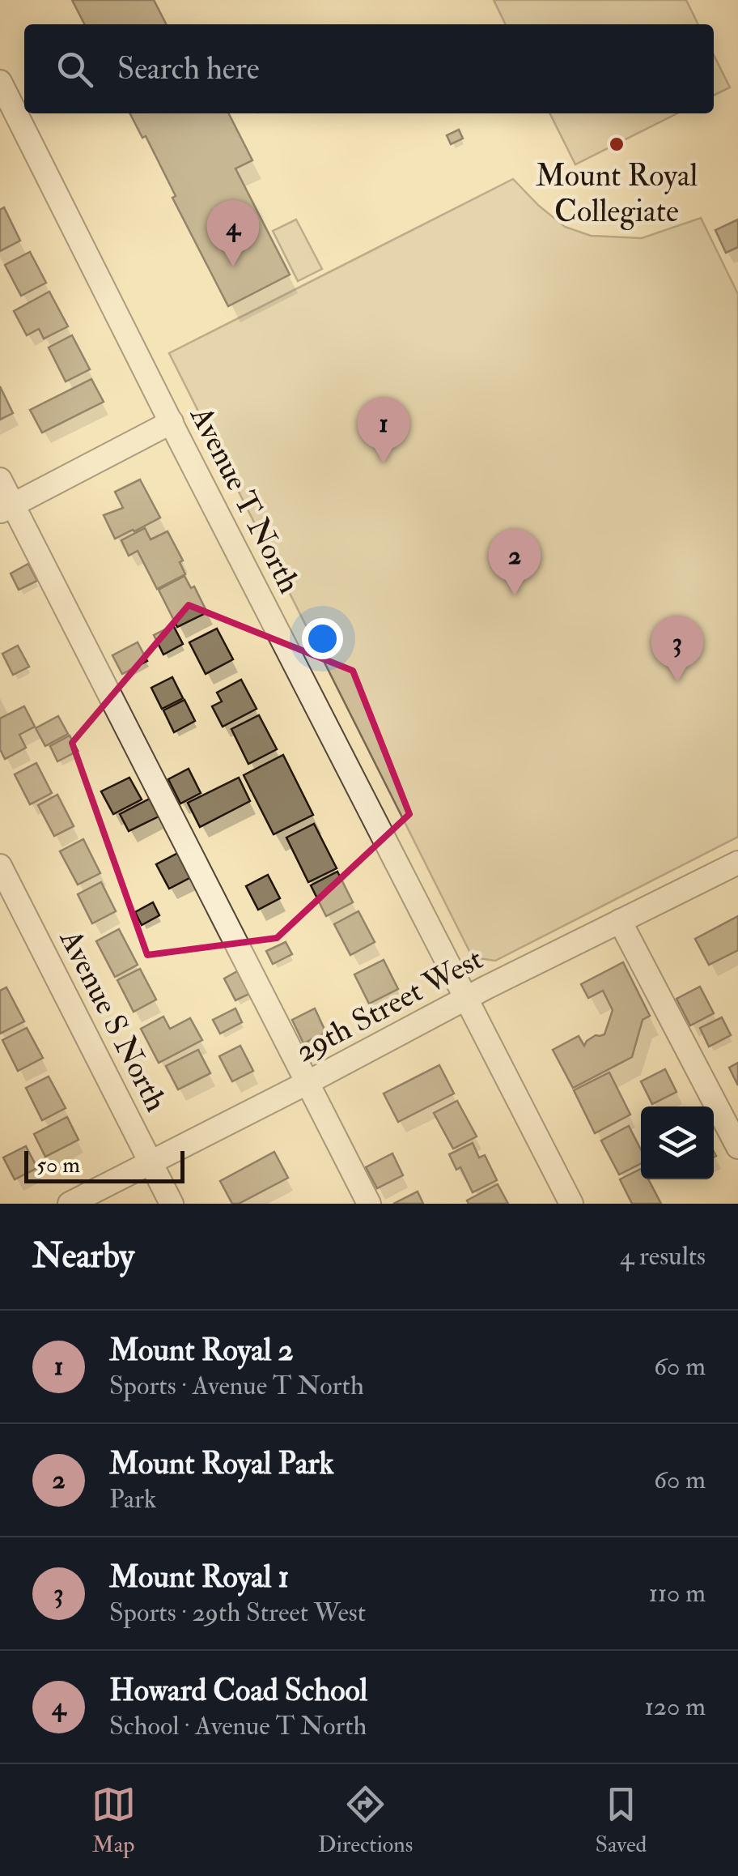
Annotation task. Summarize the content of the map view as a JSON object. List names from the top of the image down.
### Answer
{
  "streets": {
    "street": ["Avenue T North", "29th Street West", "Avenue S North"]
  },
  "crossings": [
    ["Avenue T North", "29th Street West"],
    ["29th Street West", "Avenue S North"]
  ],
  "places": ["Mount Royal Collegiate"],
  "scale_bar": "50 m",
  "page": {
    "search": "Search here",
    "pins": [
      "4",
      "1",
      "2",
      "3"
    ],
    "scale": "50 m",
    "heading": ["Nearby", "4 results"],
    "list": [
      {
        "mark": "1",
        "name": "Mount Royal 2",
        "note": "Sports · Avenue T North",
        "value": "60 m"
      },
      {
        "mark": "2",
        "name": "Mount Royal Park",
        "note": "Park",
        "value": "60 m"
      },
      {
        "mark": "3",
        "name": "Mount Royal 1",
        "note": "Sports · 29th Street West",
        "value": "110 m"
      },
      {
        "mark": "4",
        "name": "Howard Coad School",
        "note": "School · Avenue T North",
        "value": "120 m"
      }
    ],
    "nav": ["Map", "Directions", "Saved"]
  }
}
